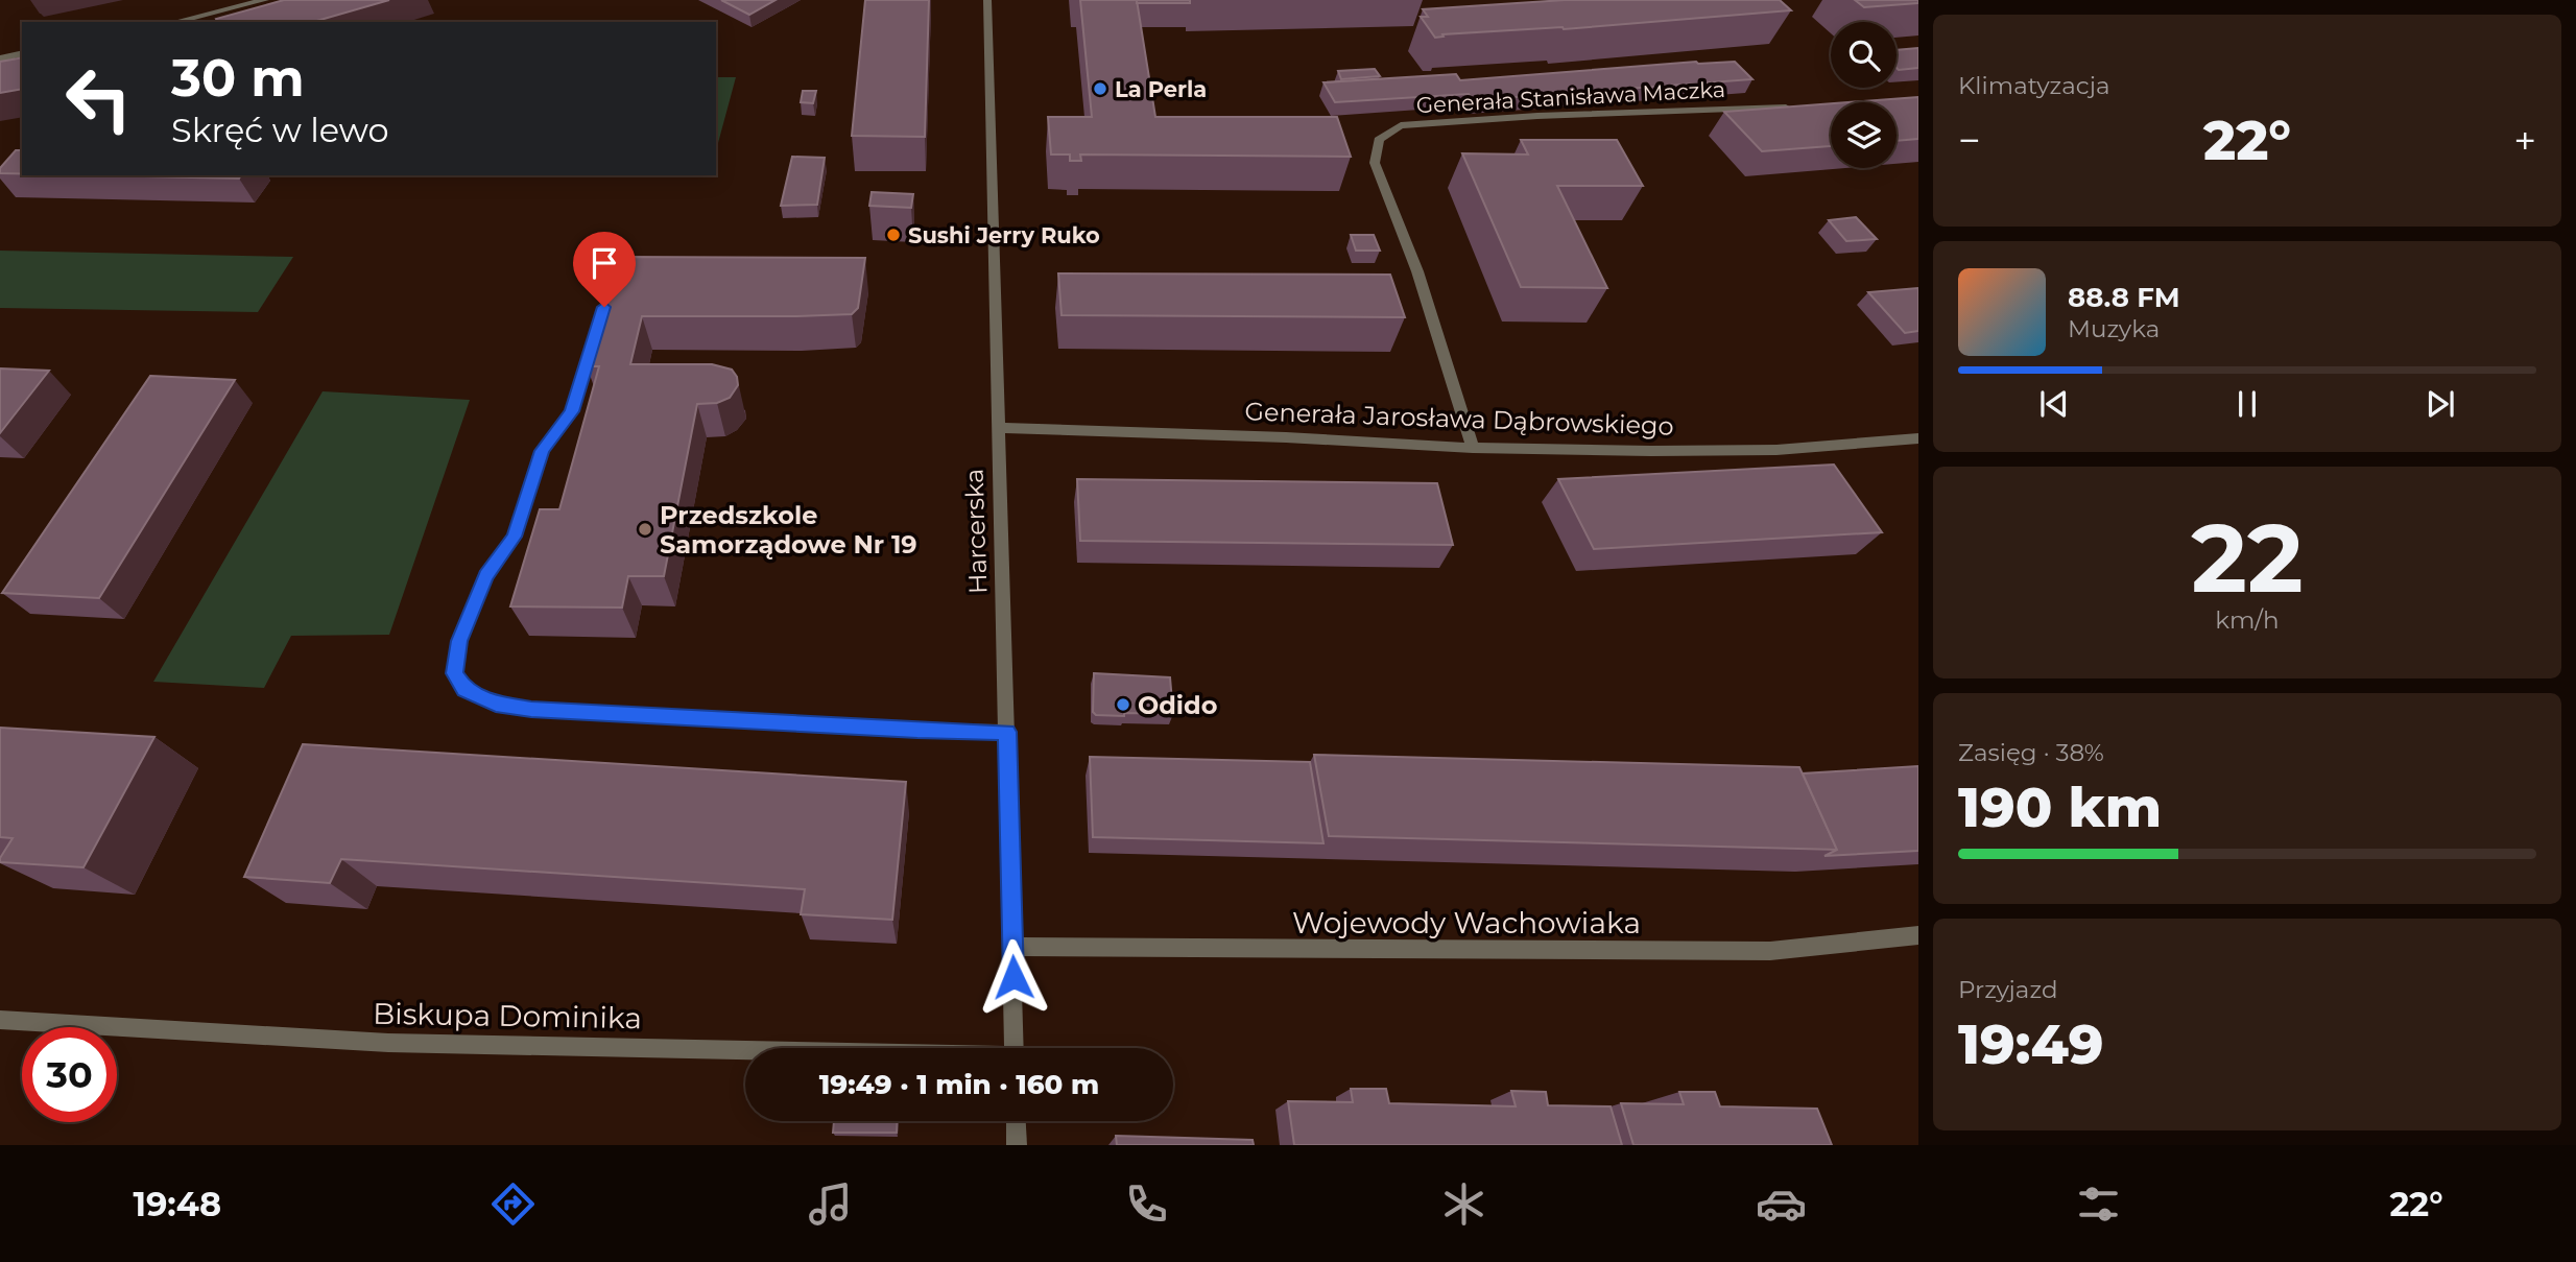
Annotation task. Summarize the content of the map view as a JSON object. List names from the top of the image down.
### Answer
{
  "streets": {
    "street": [
      "Generała Stanisława Maczka",
      "Generała Jarosława Dąbrowskiego",
      "Harcerska",
      "Wojewody Wachowiaka",
      "Biskupa Dominika"
    ]
  },
  "crossings": [
    ["Generała Stanisława Maczka", "Generała Jarosława Dąbrowskiego"],
    ["Generała Jarosława Dąbrowskiego", "Harcerska"],
    ["Harcerska", "Wojewody Wachowiaka"]
  ],
  "places": [
    "La Perla",
    "Sushi Jerry Ruko",
    "Przedszkole Samorządowe Nr 19",
    "Odido"
  ],
  "page": {
    "tile": [
      "Klimatyzacja",
      ["22", "km/h"],
      ["Zasięg · 38%", "190 km"],
      ["Przyjazd", "19:49"]
    ],
    "turn": ["30 m", "Skręć w lewo"],
    "heat": ["−", "22°", "+"],
    "song": ["88.8 FM", "Muzyka"],
    "limit": "30",
    "trip": "19:49 · 1 min · 160 m",
    "tabs": ["19:48", "22°"]
  }
}
